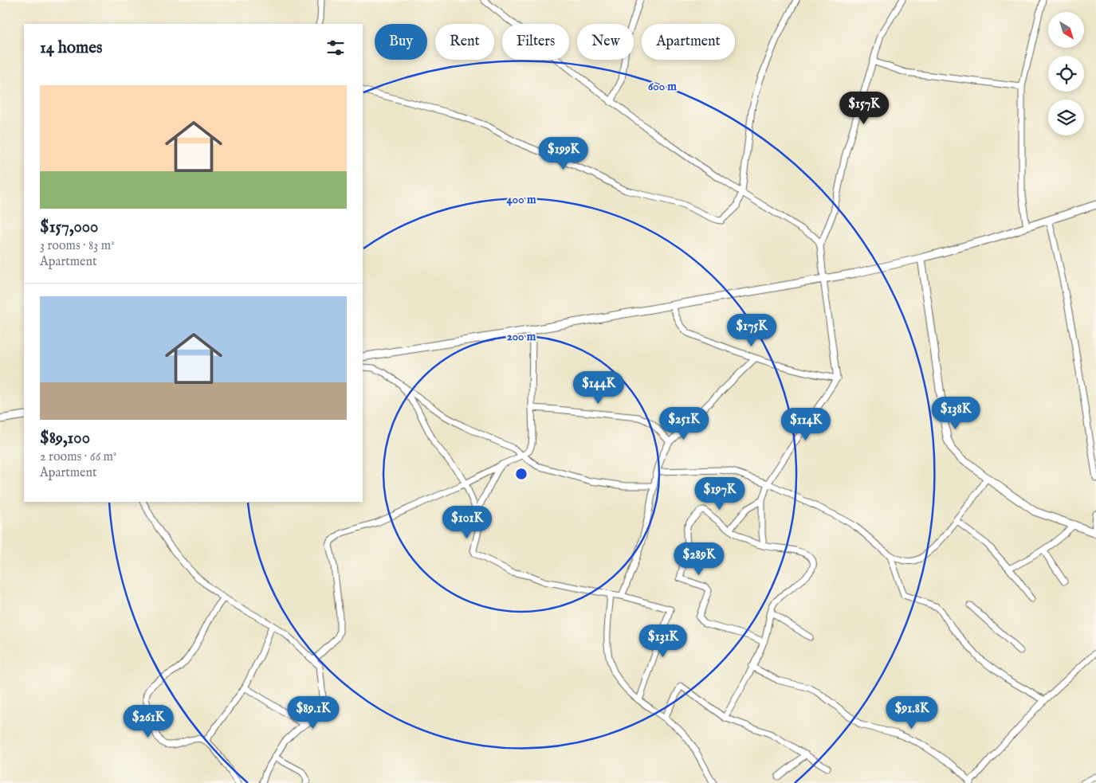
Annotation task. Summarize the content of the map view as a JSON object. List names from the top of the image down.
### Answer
{
  "north": "bottom right",
  "page": {
    "chip": [
      "Buy",
      "Rent",
      "Filters",
      "New",
      "Apartment"
    ],
    "heading": "14 homes",
    "list": [
      {
        "name": "$157,000",
        "note": "3 rooms · 83 m² · Apartment"
      },
      {
        "name": "$89,100",
        "note": "2 rooms · 66 m² · Apartment"
      }
    ],
    "price": [
      "$157K",
      "$199K",
      "$175K",
      "$144K",
      "$138K",
      "$251K",
      "$114K",
      "$197K",
      "$101K",
      "$289K",
      "$131K",
      "$89.1K",
      "$91.8K",
      "$261K"
    ]
  },
  "rings": ["600 m", "400 m", "200 m"]
}
